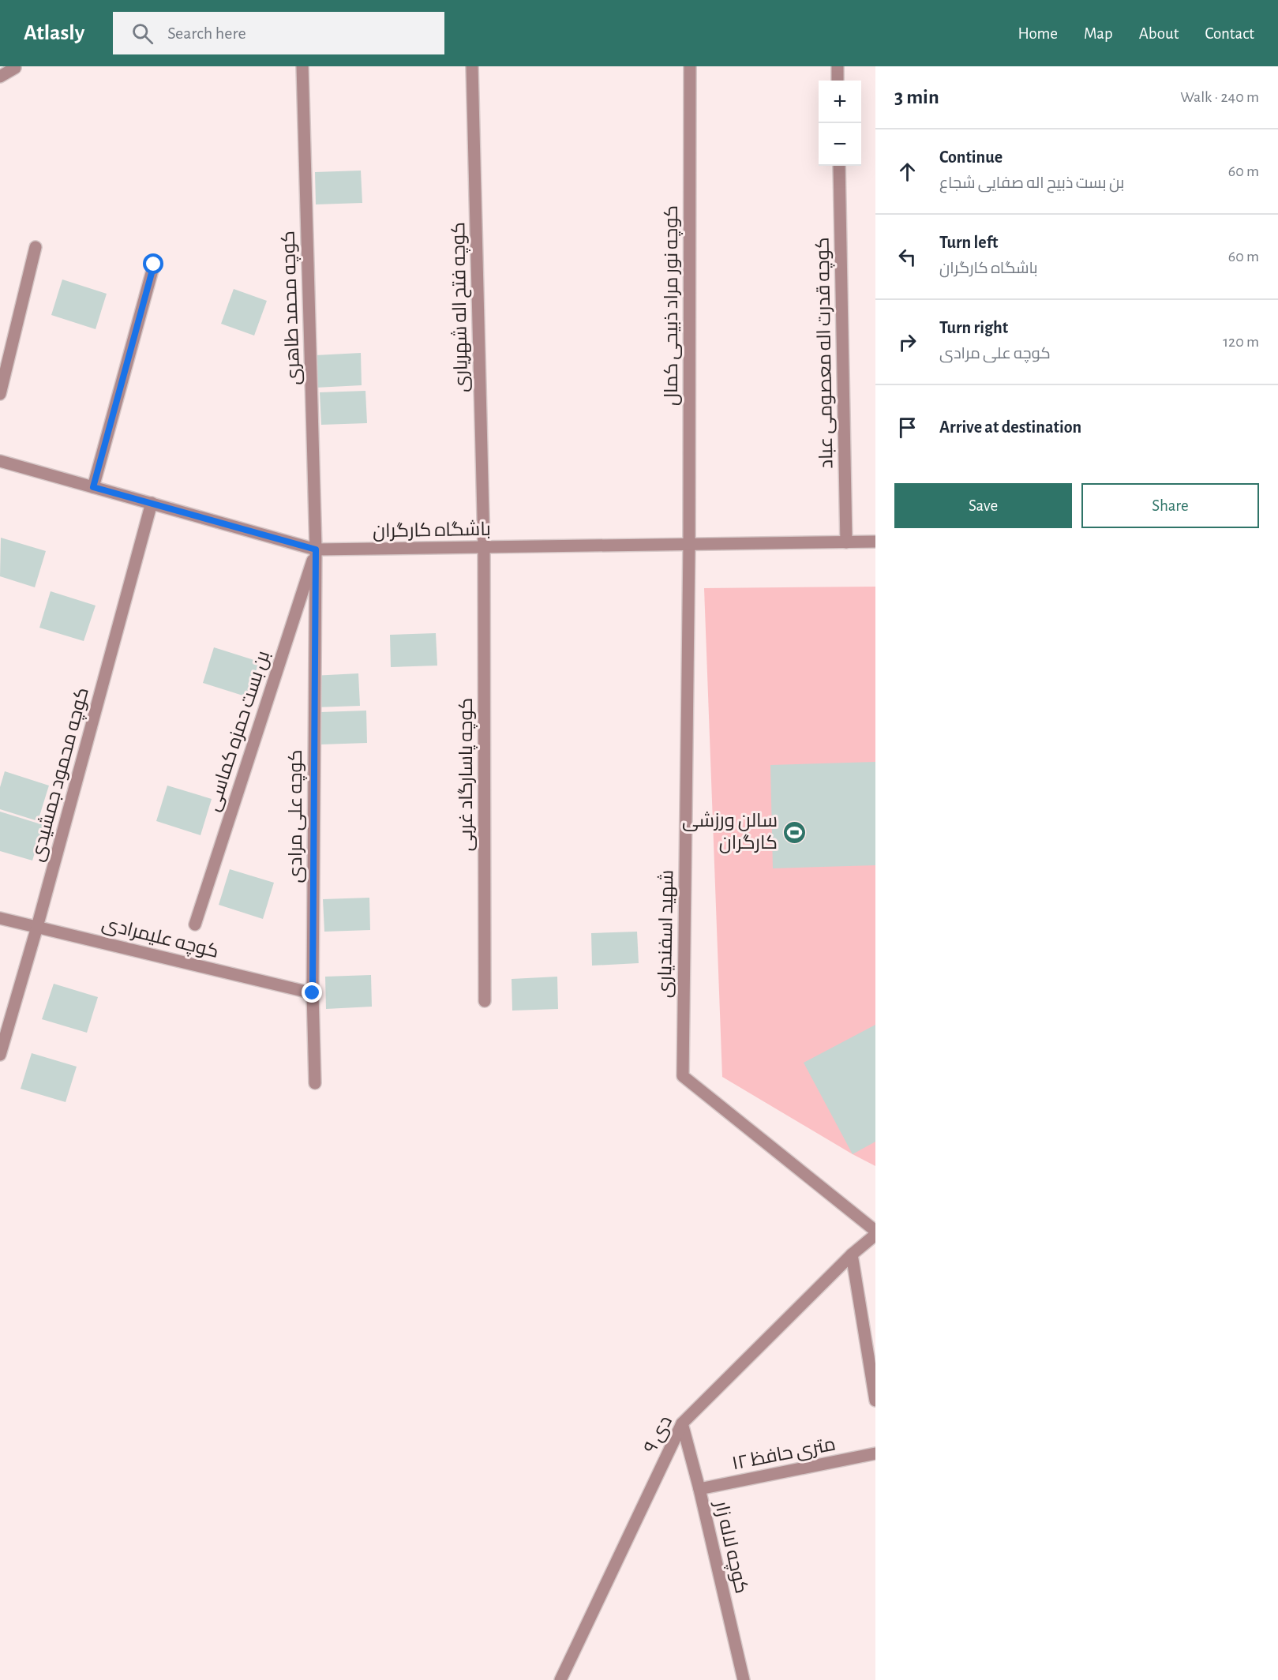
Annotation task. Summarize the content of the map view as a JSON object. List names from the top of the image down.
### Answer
{
  "streets": {
    "street": [
      "کوچه نور مراد ذبیحی کمال",
      "کوچه فتح اله شهریاری",
      "کوچه محمد طاهری",
      "کوچه قدرت اله معصومی عباد",
      "باشگاه کارگران",
      "بن بست حمزه کماسی",
      "کوچه محمود جمشیدی",
      "کوچه پاسارگاد غربی",
      "کوچه علی مرادی",
      "شهید اسفندیاری",
      "کوچه علیمرادی",
      "۹ دی",
      "۱۲ متری حافظ",
      "کوچه لاله زار"
    ]
  },
  "crossings": [
    ["کوچه نور مراد ذبیحی کمال", "باشگاه کارگران"],
    ["کوچه نور مراد ذبیحی کمال", "شهید اسفندیاری"],
    ["کوچه فتح اله شهریاری", "باشگاه کارگران"],
    ["کوچه فتح اله شهریاری", "کوچه پاسارگاد غربی"],
    ["کوچه محمد طاهری", "باشگاه کارگران"],
    ["کوچه محمد طاهری", "بن بست حمزه کماسی"],
    ["کوچه محمد طاهری", "کوچه علی مرادی"],
    ["کوچه قدرت اله معصومی عباد", "باشگاه کارگران"],
    ["باشگاه کارگران", "بن بست حمزه کماسی"],
    ["باشگاه کارگران", "کوچه محمود جمشیدی"],
    ["باشگاه کارگران", "کوچه پاسارگاد غربی"],
    ["باشگاه کارگران", "کوچه علی مرادی"],
    ["باشگاه کارگران", "شهید اسفندیاری"],
    ["بن بست حمزه کماسی", "کوچه علی مرادی"],
    ["کوچه محمود جمشیدی", "کوچه علیمرادی"],
    ["کوچه علی مرادی", "کوچه علیمرادی"],
    ["شهید اسفندیاری", "۹ دی"],
    ["۹ دی", "کوچه لاله زار"],
    ["۱۲ متری حافظ", "کوچه لاله زار"]
  ],
  "places": {
    "sports": ["سالن ورزشی کارگران"]
  },
  "page": {
    "header": "Atlasly",
    "search": "Search here",
    "nav": [
      "Home",
      "Map",
      "About",
      "Contact"
    ],
    "heading": ["3 min", "Walk · 240 m"],
    "map_buttons": ["+", "−"],
    "list": [
      ["Continue", "بن بست ذبیح اله صفایی شجاع", "60 m"],
      ["Turn left", "باشگاه کارگران", "60 m"],
      ["Turn right", "کوچه علی مرادی", "120 m"],
      "Arrive at destination"
    ],
    "buttons": ["Save", "Share"]
  }
}
